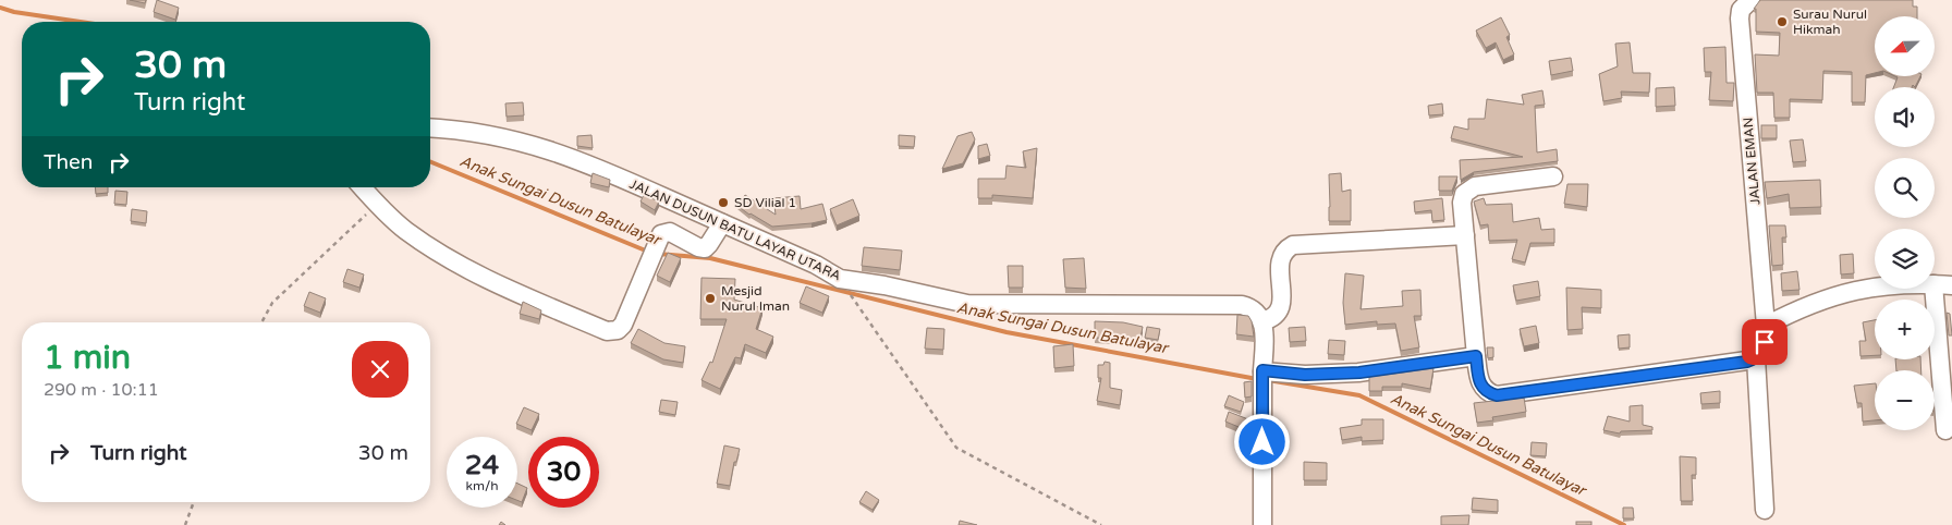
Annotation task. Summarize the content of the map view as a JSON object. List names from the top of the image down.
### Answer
{
  "streets": {
    "street": ["JALAN EMAN", "JALAN DUSUN BATU LAYAR UTARA"]
  },
  "water": ["Anak Sungai Dusun Batulayar"],
  "places": ["Surau Nurul Hikmah", "SD Vilial 1", "Mesjid Nurul Iman"],
  "north": "left",
  "page": {
    "map_buttons": ["+", "−"],
    "turn": ["30 m", "Turn right"],
    "then": "Then",
    "heading": ["1 min", "290 m · 10:11"],
    "list": [
      {
        "name": "Turn right",
        "value": "30 m"
      }
    ],
    "speed": "24 km/h",
    "limit": "30"
  }
}
